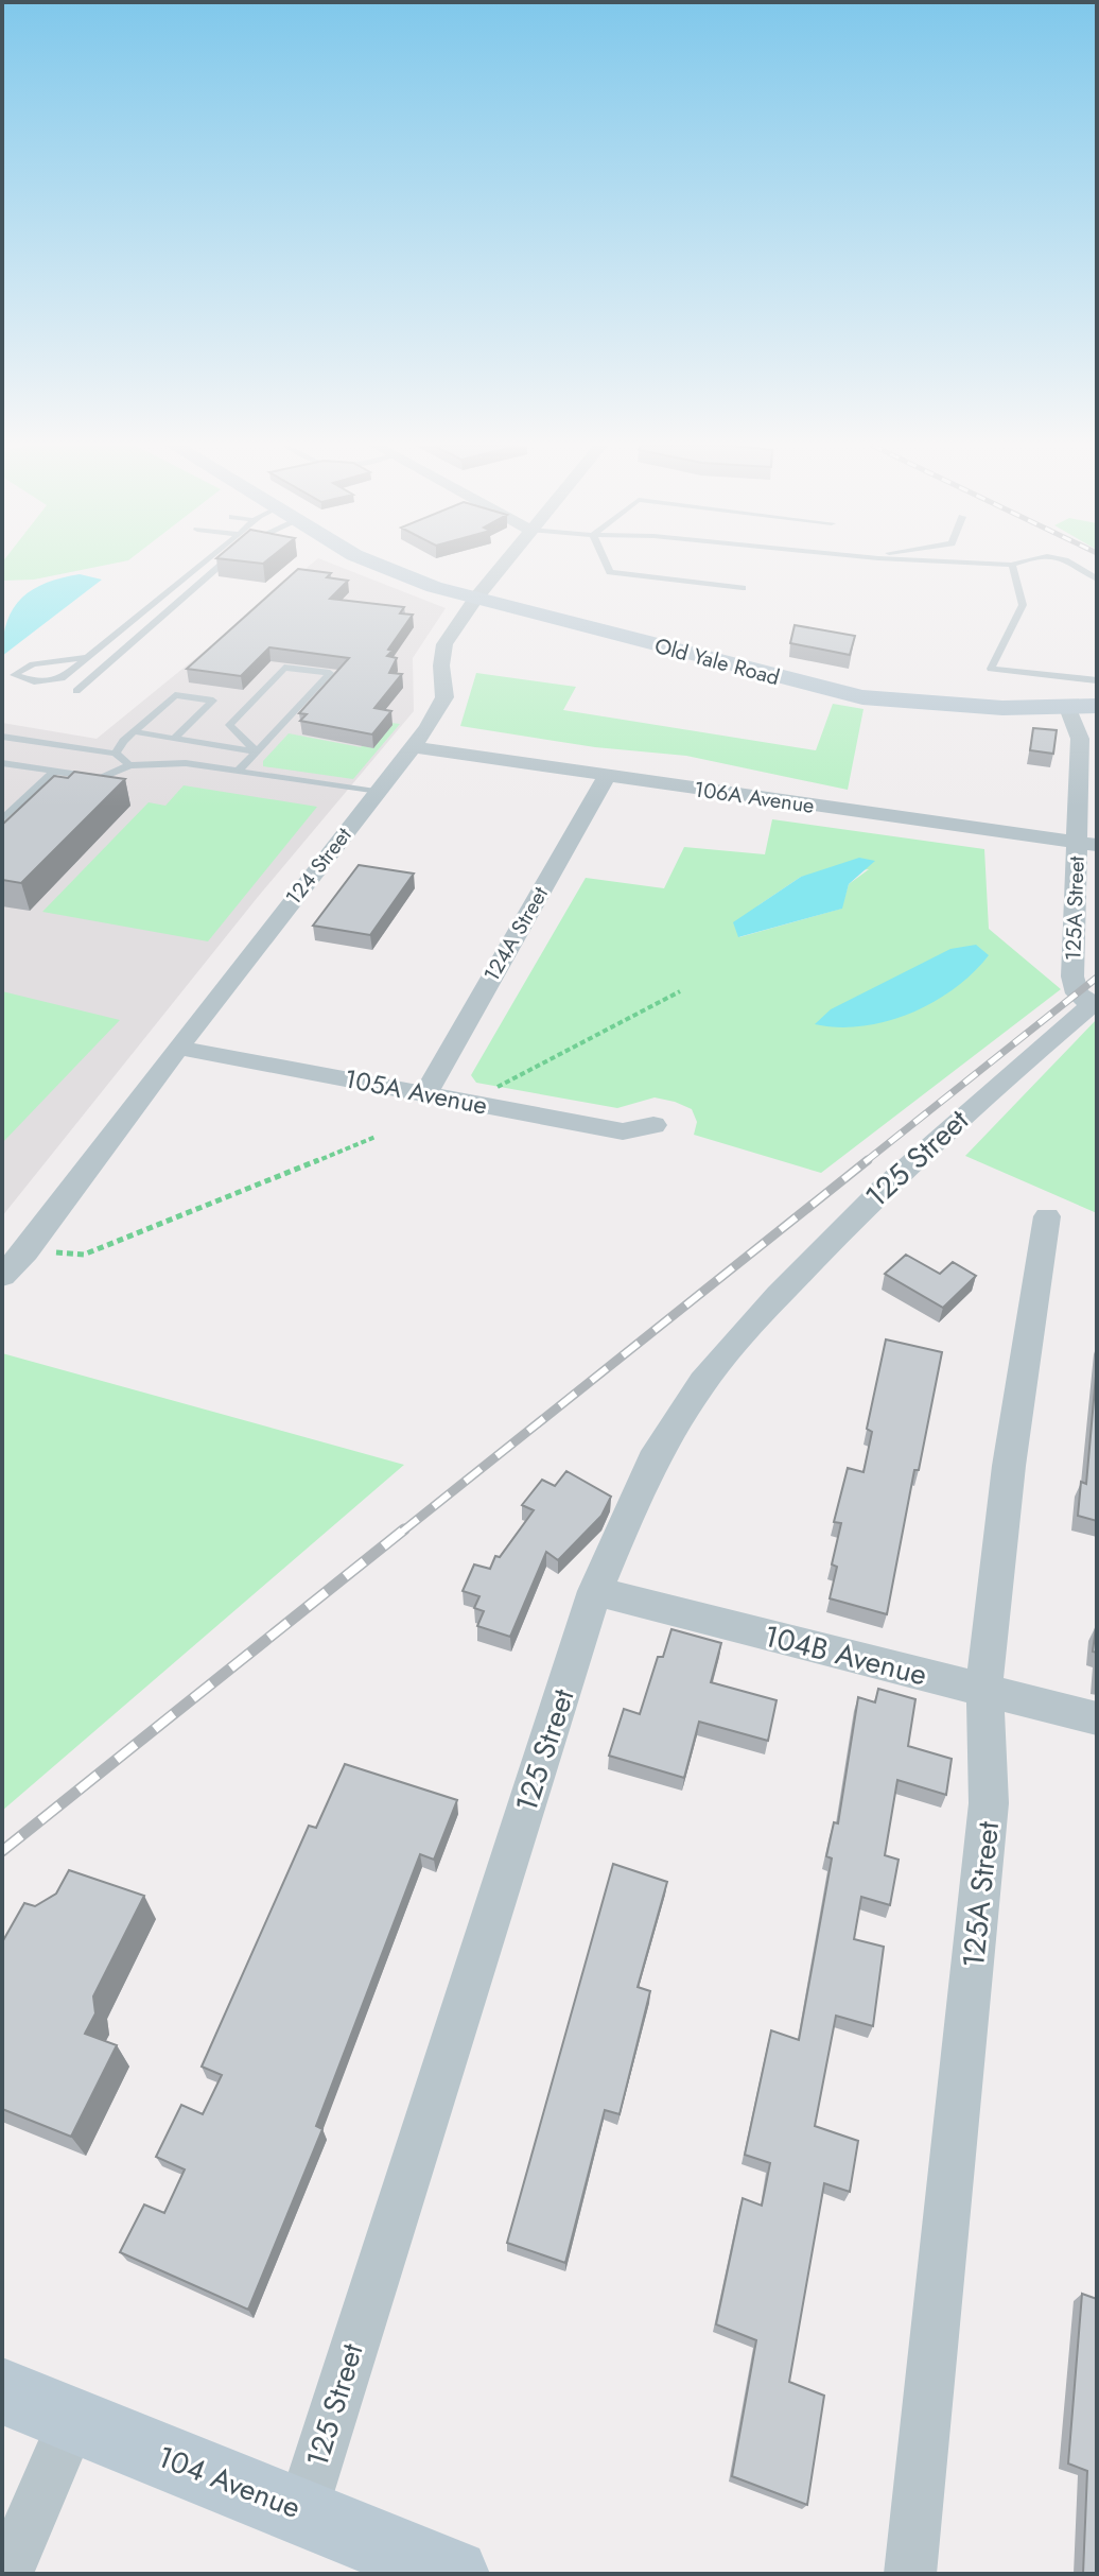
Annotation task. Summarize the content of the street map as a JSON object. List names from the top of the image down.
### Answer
{
  "streets": {
    "main road": ["Old Yale Road", "104 Avenue"],
    "street": [
      "106A Avenue",
      "124 Street",
      "125A Street",
      "124A Street",
      "105A Avenue",
      "125 Street",
      "104B Avenue"
    ]
  },
  "crossings": [
    ["Old Yale Road", "124 Street"],
    ["Old Yale Road", "125A Street"],
    ["106A Avenue", "124 Street"],
    ["106A Avenue", "125A Street"],
    ["106A Avenue", "124A Street"],
    ["124 Street", "105A Avenue"],
    ["125A Street", "125 Street"],
    ["125A Street", "104B Avenue"],
    ["124A Street", "105A Avenue"],
    ["125 Street", "104B Avenue"],
    ["125 Street", "104 Avenue"]
  ]
}
